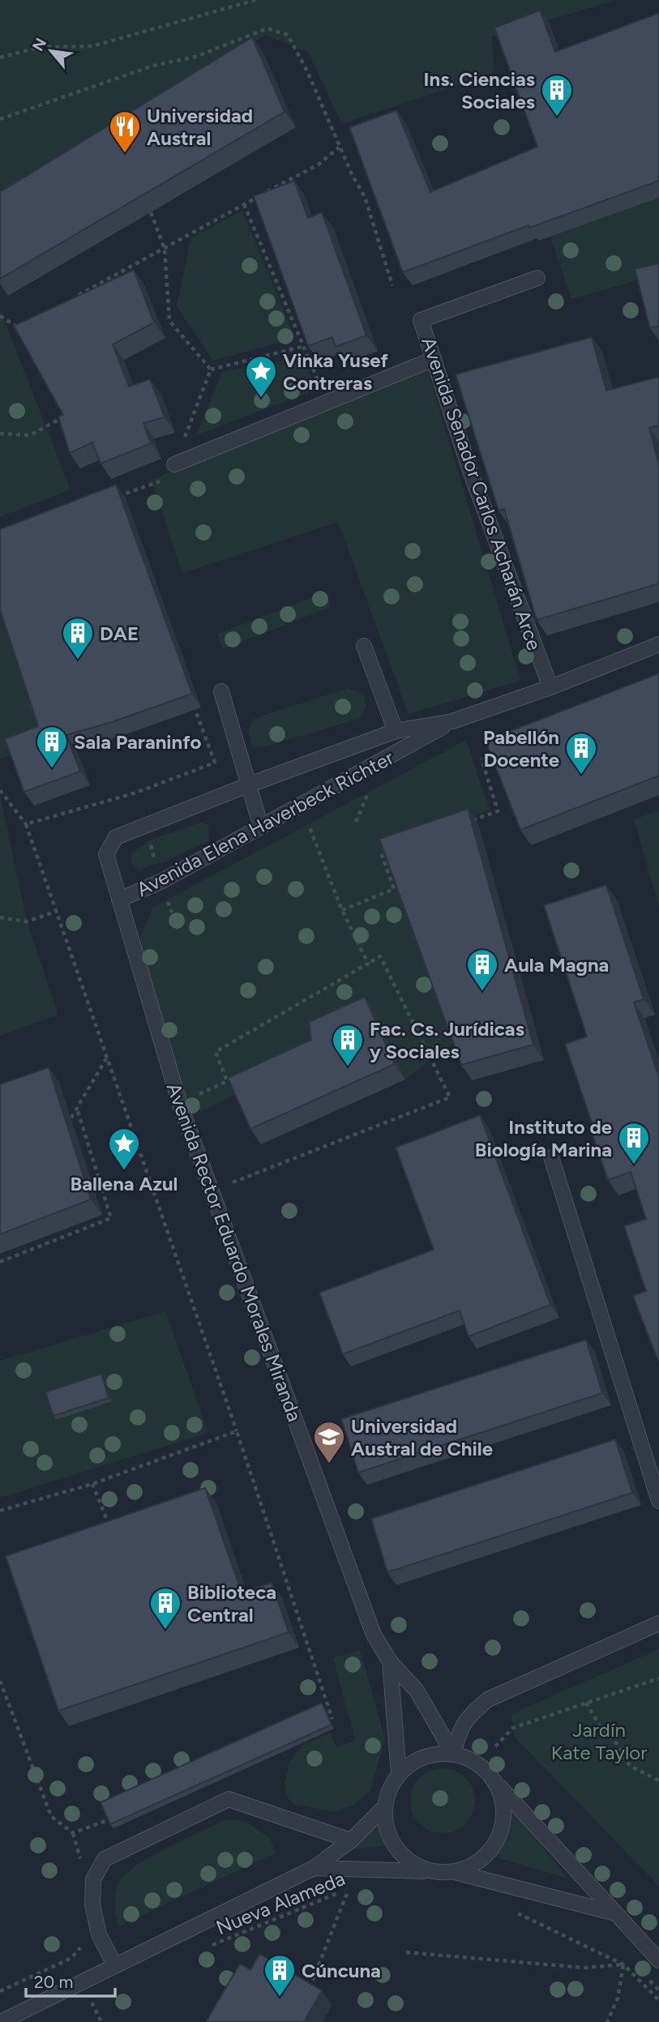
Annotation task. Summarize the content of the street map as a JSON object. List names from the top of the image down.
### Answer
{
  "streets": {
    "lane": ["Avenida Senador Carlos Acharán Arce", "Avenida Elena Haverbeck Richter", "Avenida Rector Eduardo Morales Miranda"],
    "path": ["Nueva Alameda"]
  },
  "crossings": [
    ["Avenida Senador Carlos Acharán Arce", "Avenida Elena Haverbeck Richter"],
    ["Avenida Elena Haverbeck Richter", "Avenida Rector Eduardo Morales Miranda"]
  ],
  "parks": ["Jardín Kate Taylor"],
  "places": {
    "building": [
      "Ins. Ciencias Sociales",
      "DAE",
      "Sala Paraninfo",
      "Pabellón Docente",
      "Aula Magna",
      "Fac. Cs. Jurídicas y Sociales",
      "Instituto de Biología Marina",
      "Biblioteca Central",
      "Cúncuna"
    ],
    "restaurant": ["Universidad Austral"],
    "place": ["Vinka Yusef Contreras", "Ballena Azul"],
    "school or university": ["Universidad Austral de Chile"]
  },
  "scale_bar": "20 m",
  "north": "top left"
}
